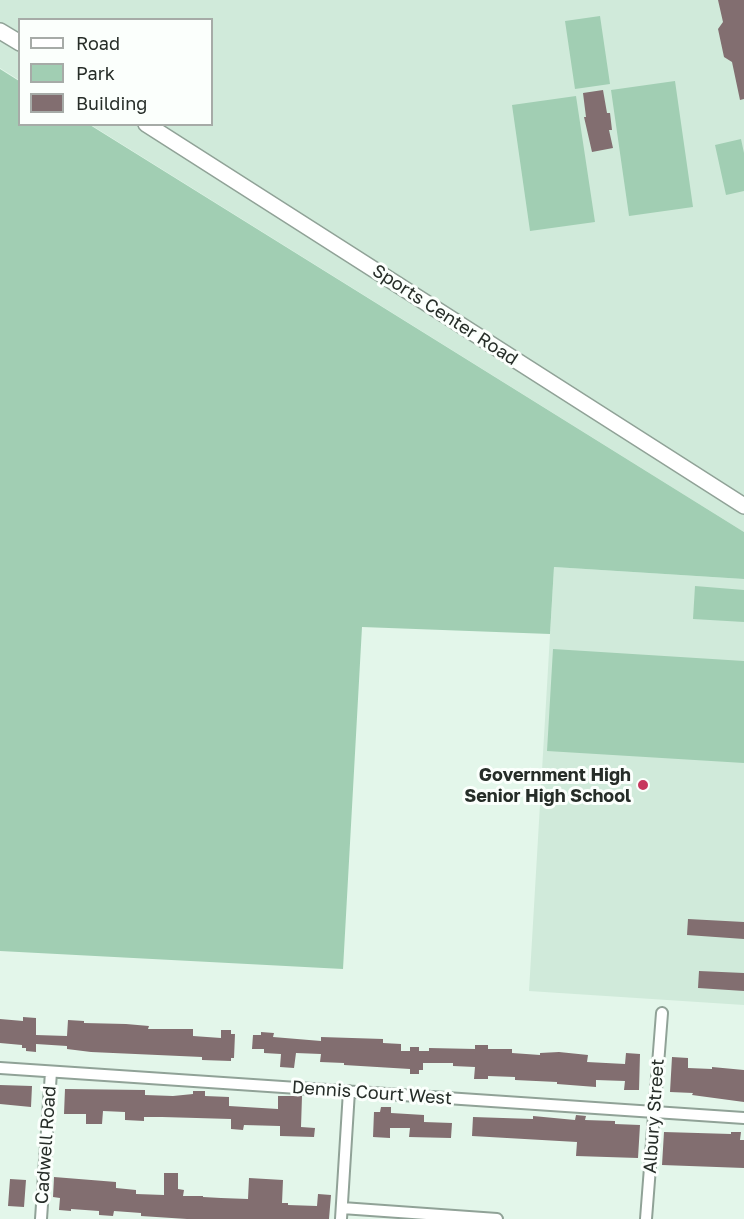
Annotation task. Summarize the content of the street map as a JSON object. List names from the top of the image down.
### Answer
{
  "streets": {
    "main road": ["Sports Center Road"],
    "street": ["Dennis Court West", "Albury Street", "Cadwell Road"]
  },
  "crossings": [
    ["Dennis Court West", "Albury Street"],
    ["Dennis Court West", "Cadwell Road"]
  ],
  "places": ["Government High Senior High School"],
  "legend": ["Road", "Park", "Building"]
}
